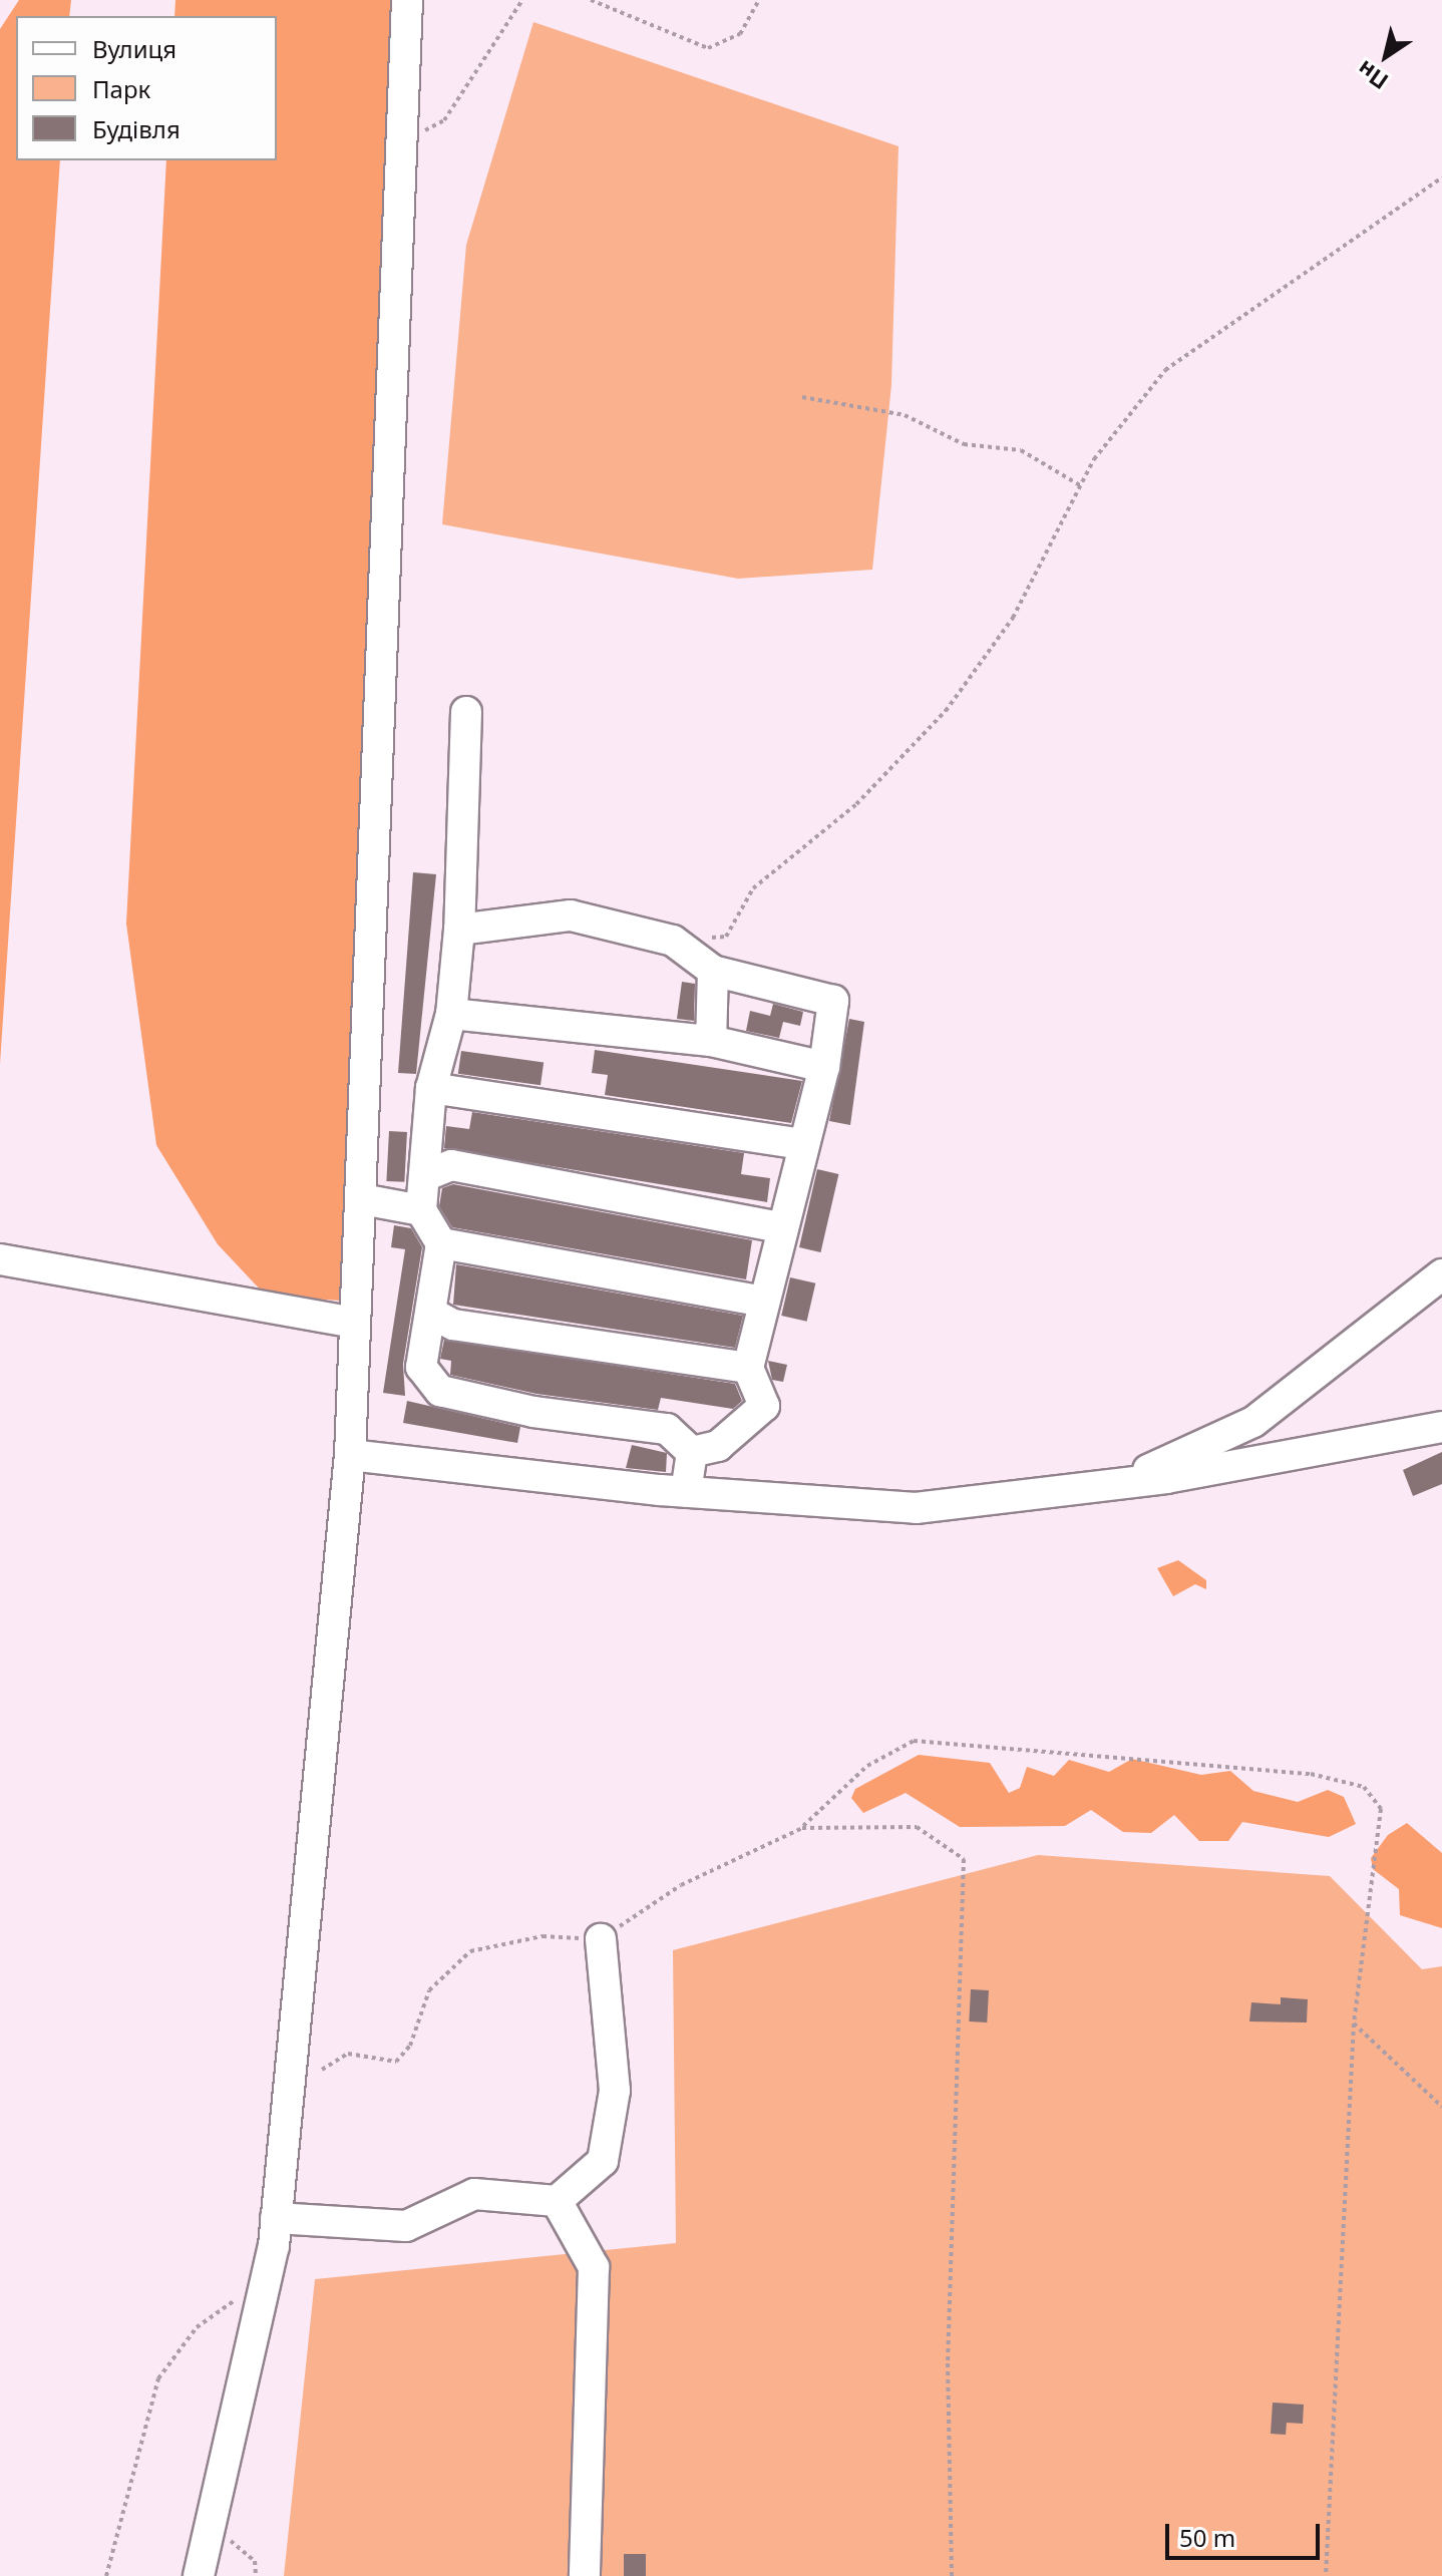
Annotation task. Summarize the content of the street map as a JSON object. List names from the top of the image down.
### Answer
{
  "legend": ["Вулиця", "Парк", "Будівля"],
  "scale_bar": "50 m",
  "north": "bottom left"
}
